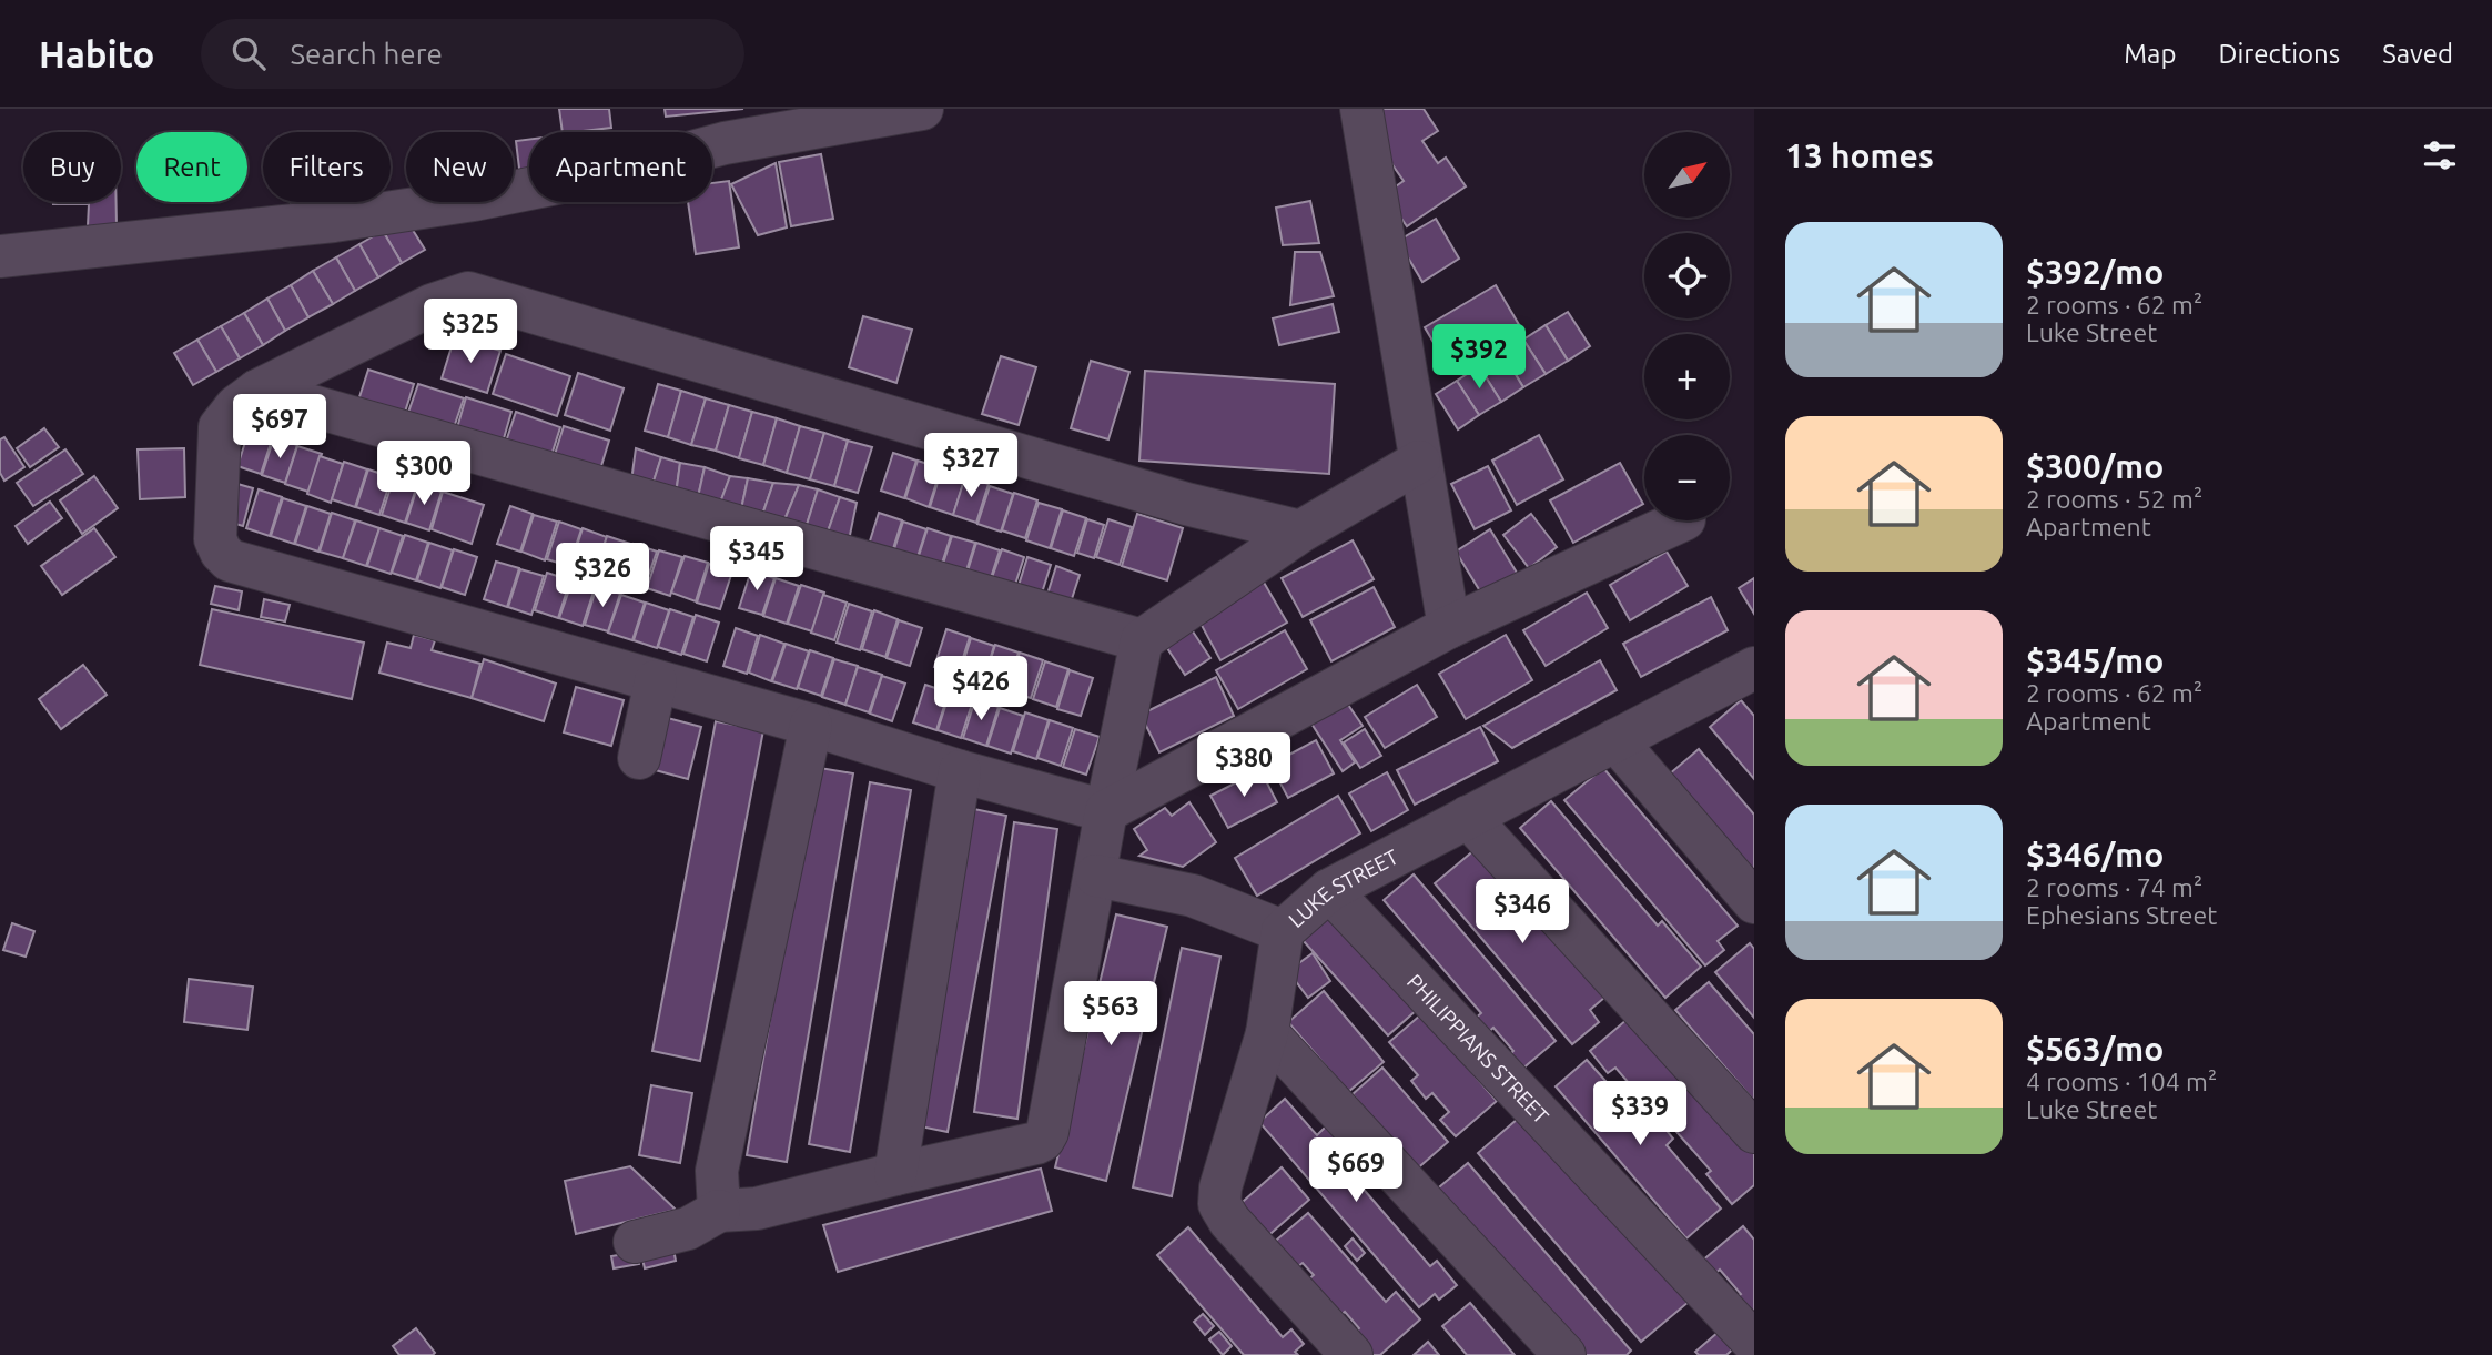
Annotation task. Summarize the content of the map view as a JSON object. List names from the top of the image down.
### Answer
{
  "streets": {
    "street": ["LUKE STREET", "PHILIPPIANS STREET"]
  },
  "crossings": [
    ["LUKE STREET", "PHILIPPIANS STREET"]
  ],
  "north": "top right",
  "page": {
    "header": "Habito",
    "search": "Search here",
    "nav": ["Map", "Directions", "Saved"],
    "heading": "13 homes",
    "map_buttons": ["+", "−"],
    "chip": [
      "Buy",
      "Rent",
      "Filters",
      "New",
      "Apartment"
    ],
    "list": [
      {
        "name": "$392/mo",
        "note": "2 rooms · 62 m² · Luke Street"
      },
      {
        "name": "$300/mo",
        "note": "2 rooms · 52 m² · Apartment"
      },
      {
        "name": "$345/mo",
        "note": "2 rooms · 62 m² · Apartment"
      },
      {
        "name": "$346/mo",
        "note": "2 rooms · 74 m² · Ephesians Street"
      },
      {
        "name": "$563/mo",
        "note": "4 rooms · 104 m² · Luke Street"
      }
    ],
    "price": [
      "$325",
      "$392",
      "$697",
      "$327",
      "$300",
      "$345",
      "$326",
      "$426",
      "$380",
      "$346",
      "$563",
      "$339",
      "$669"
    ]
  }
}
